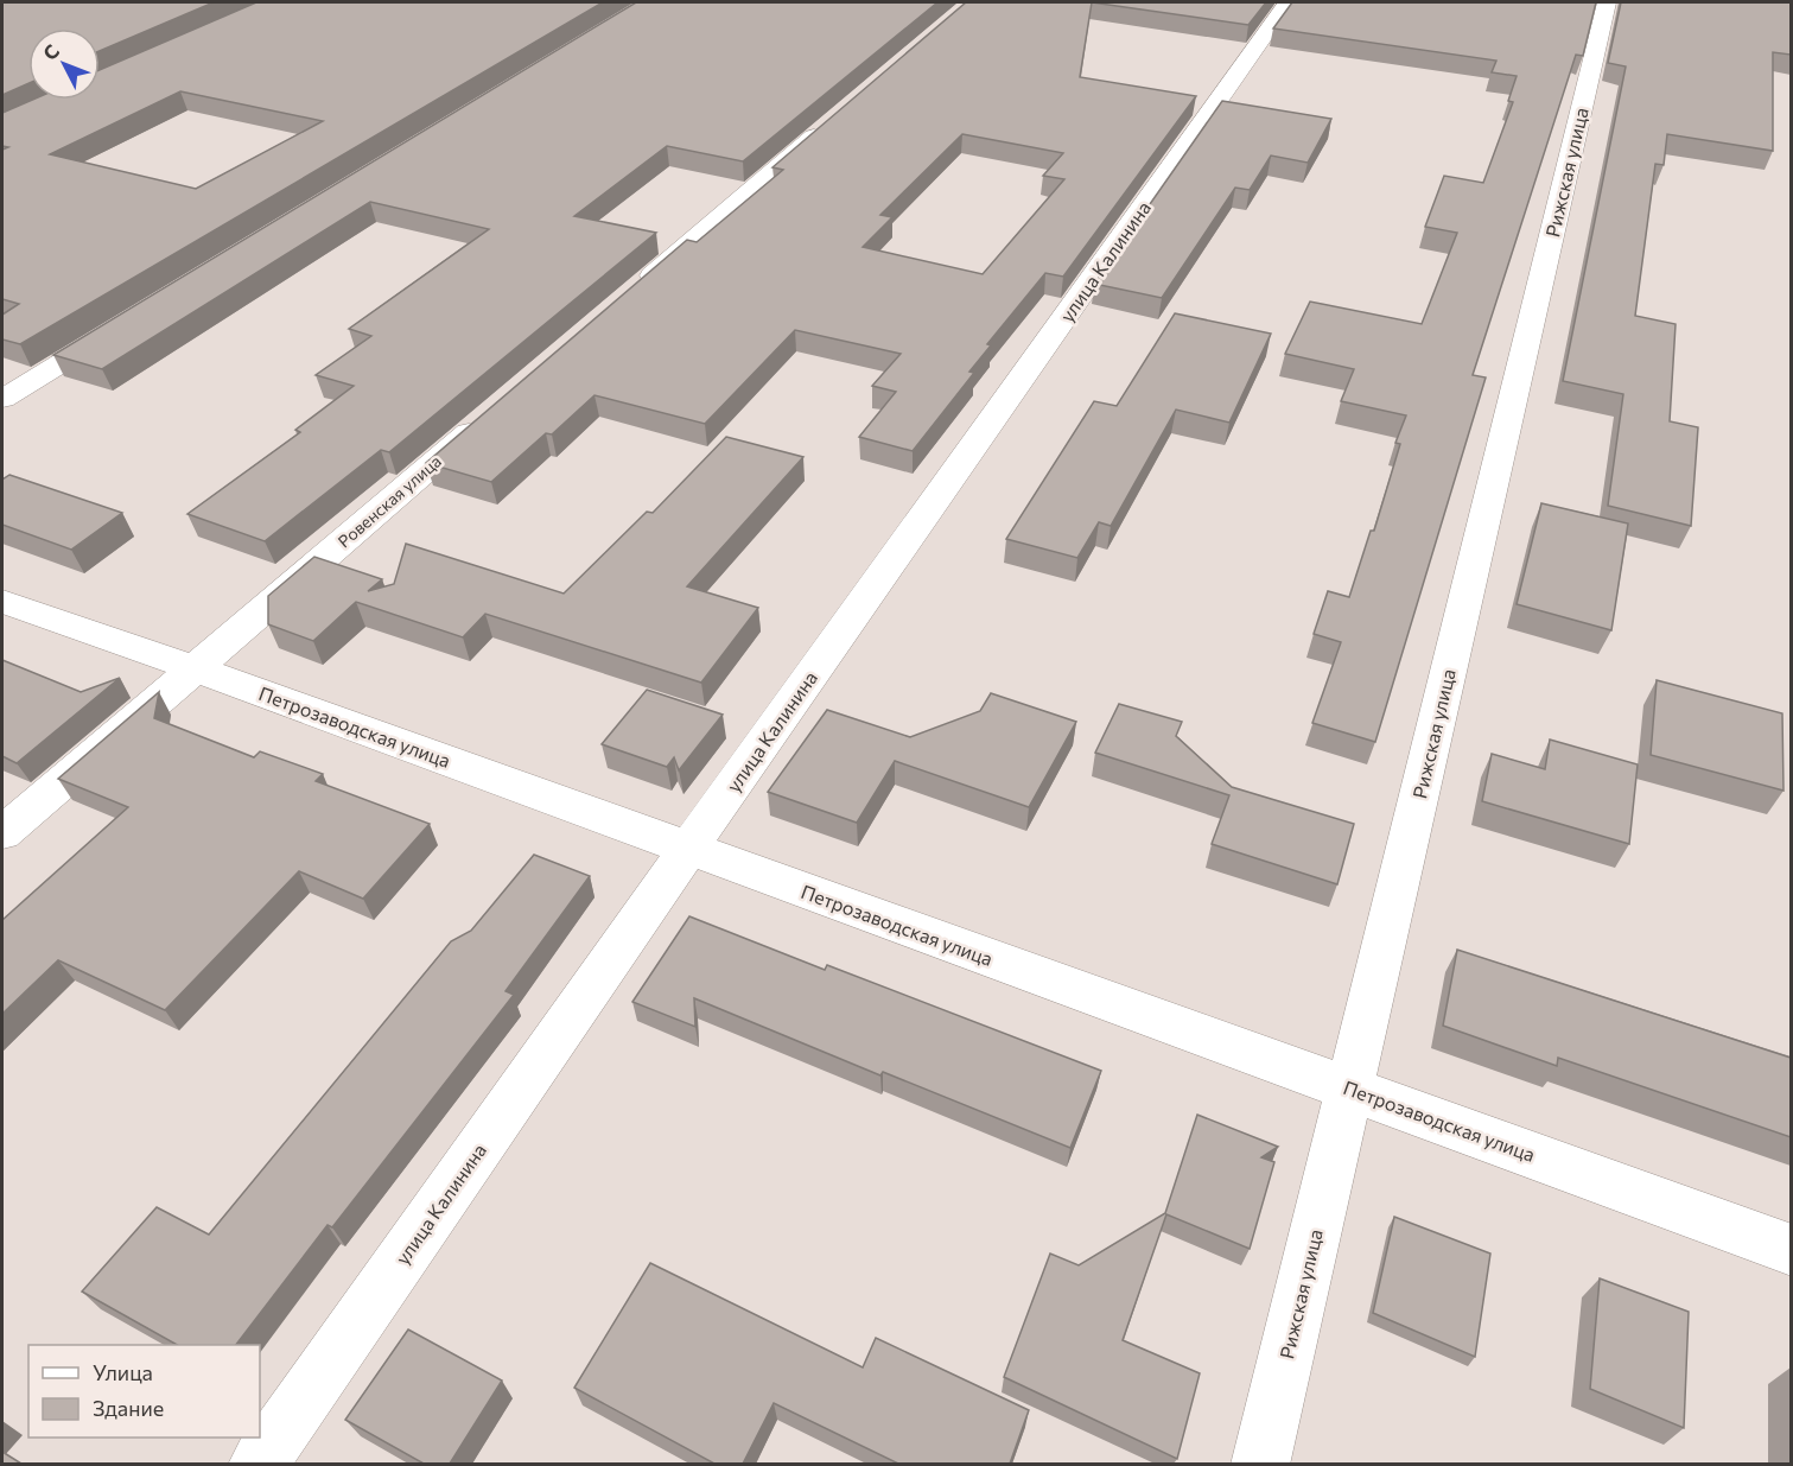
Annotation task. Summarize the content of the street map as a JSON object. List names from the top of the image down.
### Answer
{
  "streets": {
    "street": [
      "Рижская улица",
      "улица Калинина",
      "Ровенская улица",
      "Петрозаводская улица"
    ]
  },
  "crossings": [
    ["Рижская улица", "Петрозаводская улица"],
    ["улица Калинина", "Петрозаводская улица"],
    ["Ровенская улица", "Петрозаводская улица"]
  ],
  "legend": ["Улица", "Здание"],
  "north": "top left"
}
